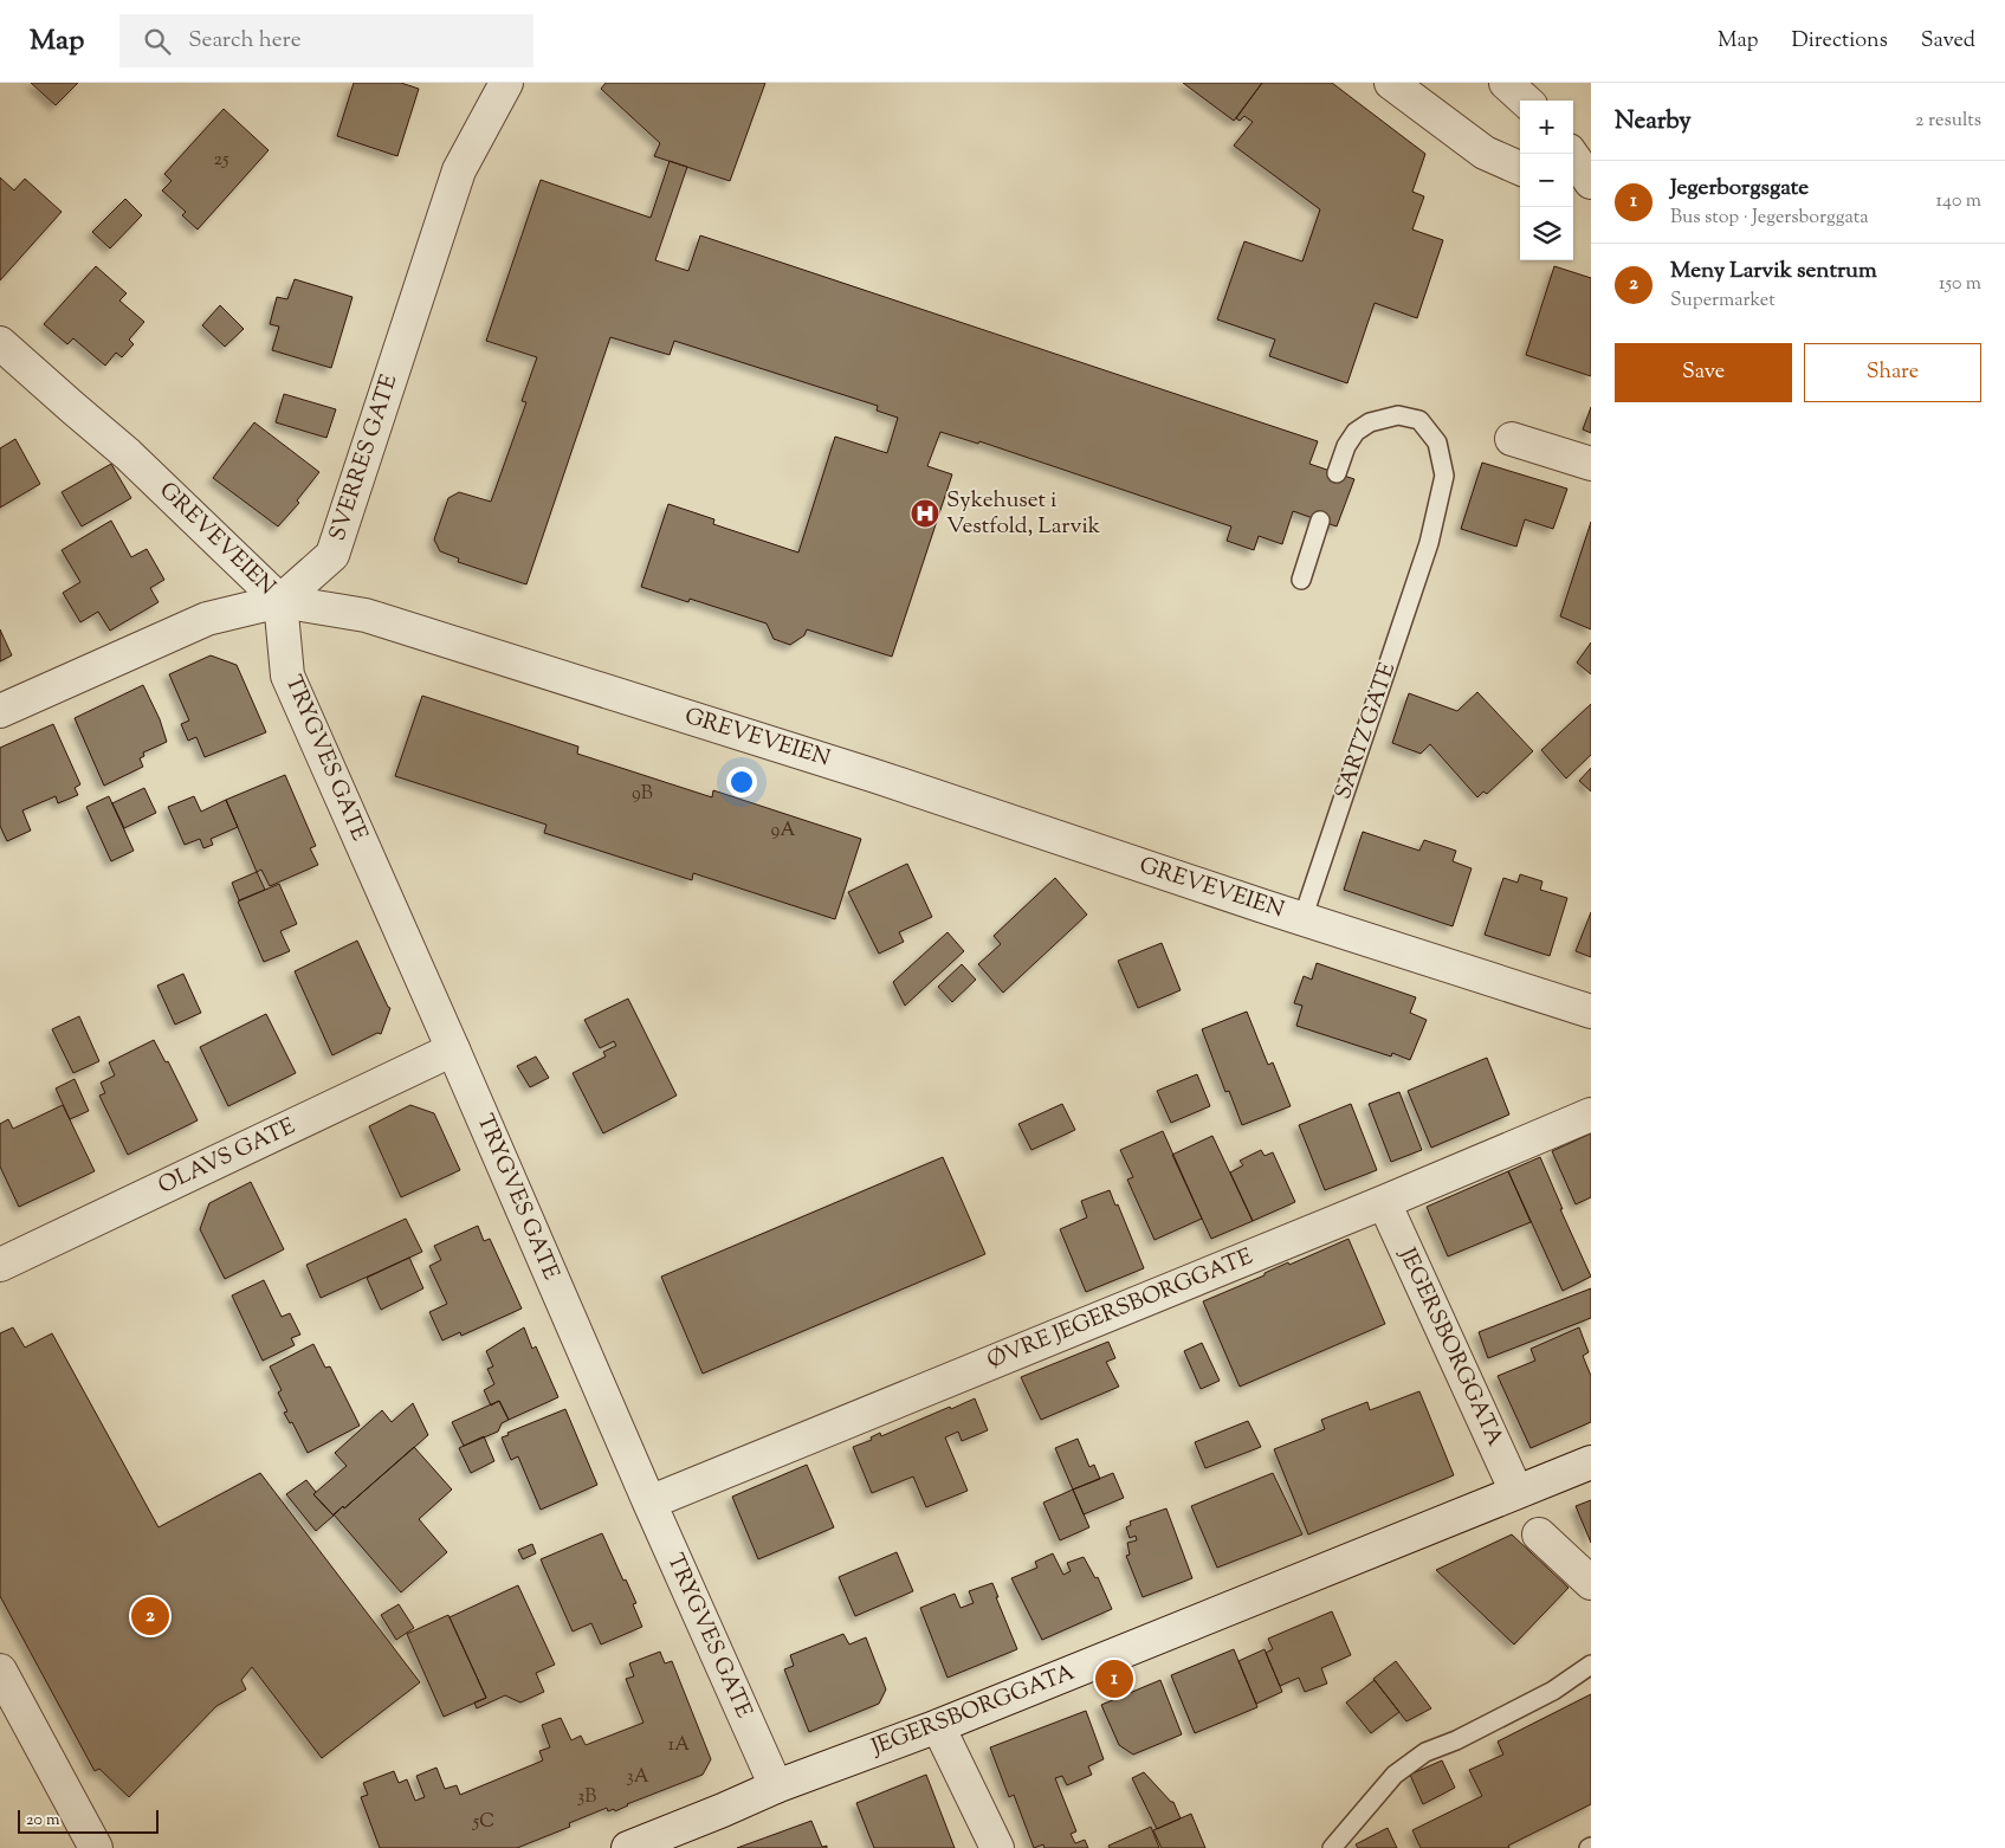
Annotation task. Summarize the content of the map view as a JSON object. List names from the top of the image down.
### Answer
{
  "streets": {
    "street": [
      "SVERRES GATE",
      "GREVEVEIEN",
      "TRYGVES GATE",
      "OLAVS GATE",
      "ØVRE JEGERSBORGGATE",
      "JEGERSBORGGATA"
    ],
    "lane": ["SARTZ GATE"]
  },
  "crossings": [
    ["SVERRES GATE", "GREVEVEIEN"],
    ["SVERRES GATE", "TRYGVES GATE"],
    ["GREVEVEIEN", "SARTZ GATE"],
    ["GREVEVEIEN", "TRYGVES GATE"],
    ["TRYGVES GATE", "OLAVS GATE"],
    ["TRYGVES GATE", "ØVRE JEGERSBORGGATE"],
    ["TRYGVES GATE", "JEGERSBORGGATA"],
    ["ØVRE JEGERSBORGGATE", "JEGERSBORGGATA"]
  ],
  "places": {
    "hospital": ["Sykehuset i Vestfold, Larvik"]
  },
  "house_numbers": [
    "25",
    "9B",
    "9A",
    "1A",
    "3A",
    "3B",
    "5C"
  ],
  "scale_bar": "20 m",
  "page": {
    "header": "Map",
    "search": "Search here",
    "nav": ["Map", "Directions", "Saved"],
    "heading": ["Nearby", "2 results"],
    "map_buttons": ["+", "−"],
    "list": [
      {
        "mark": "1",
        "name": "Jegerborgsgate",
        "note": "Bus stop · Jegersborggata",
        "value": "140 m"
      },
      {
        "mark": "2",
        "name": "Meny Larvik sentrum",
        "note": "Supermarket",
        "value": "150 m"
      }
    ],
    "buttons": ["Save", "Share"],
    "pins": ["2", "1"],
    "scale": "20 m"
  }
}
